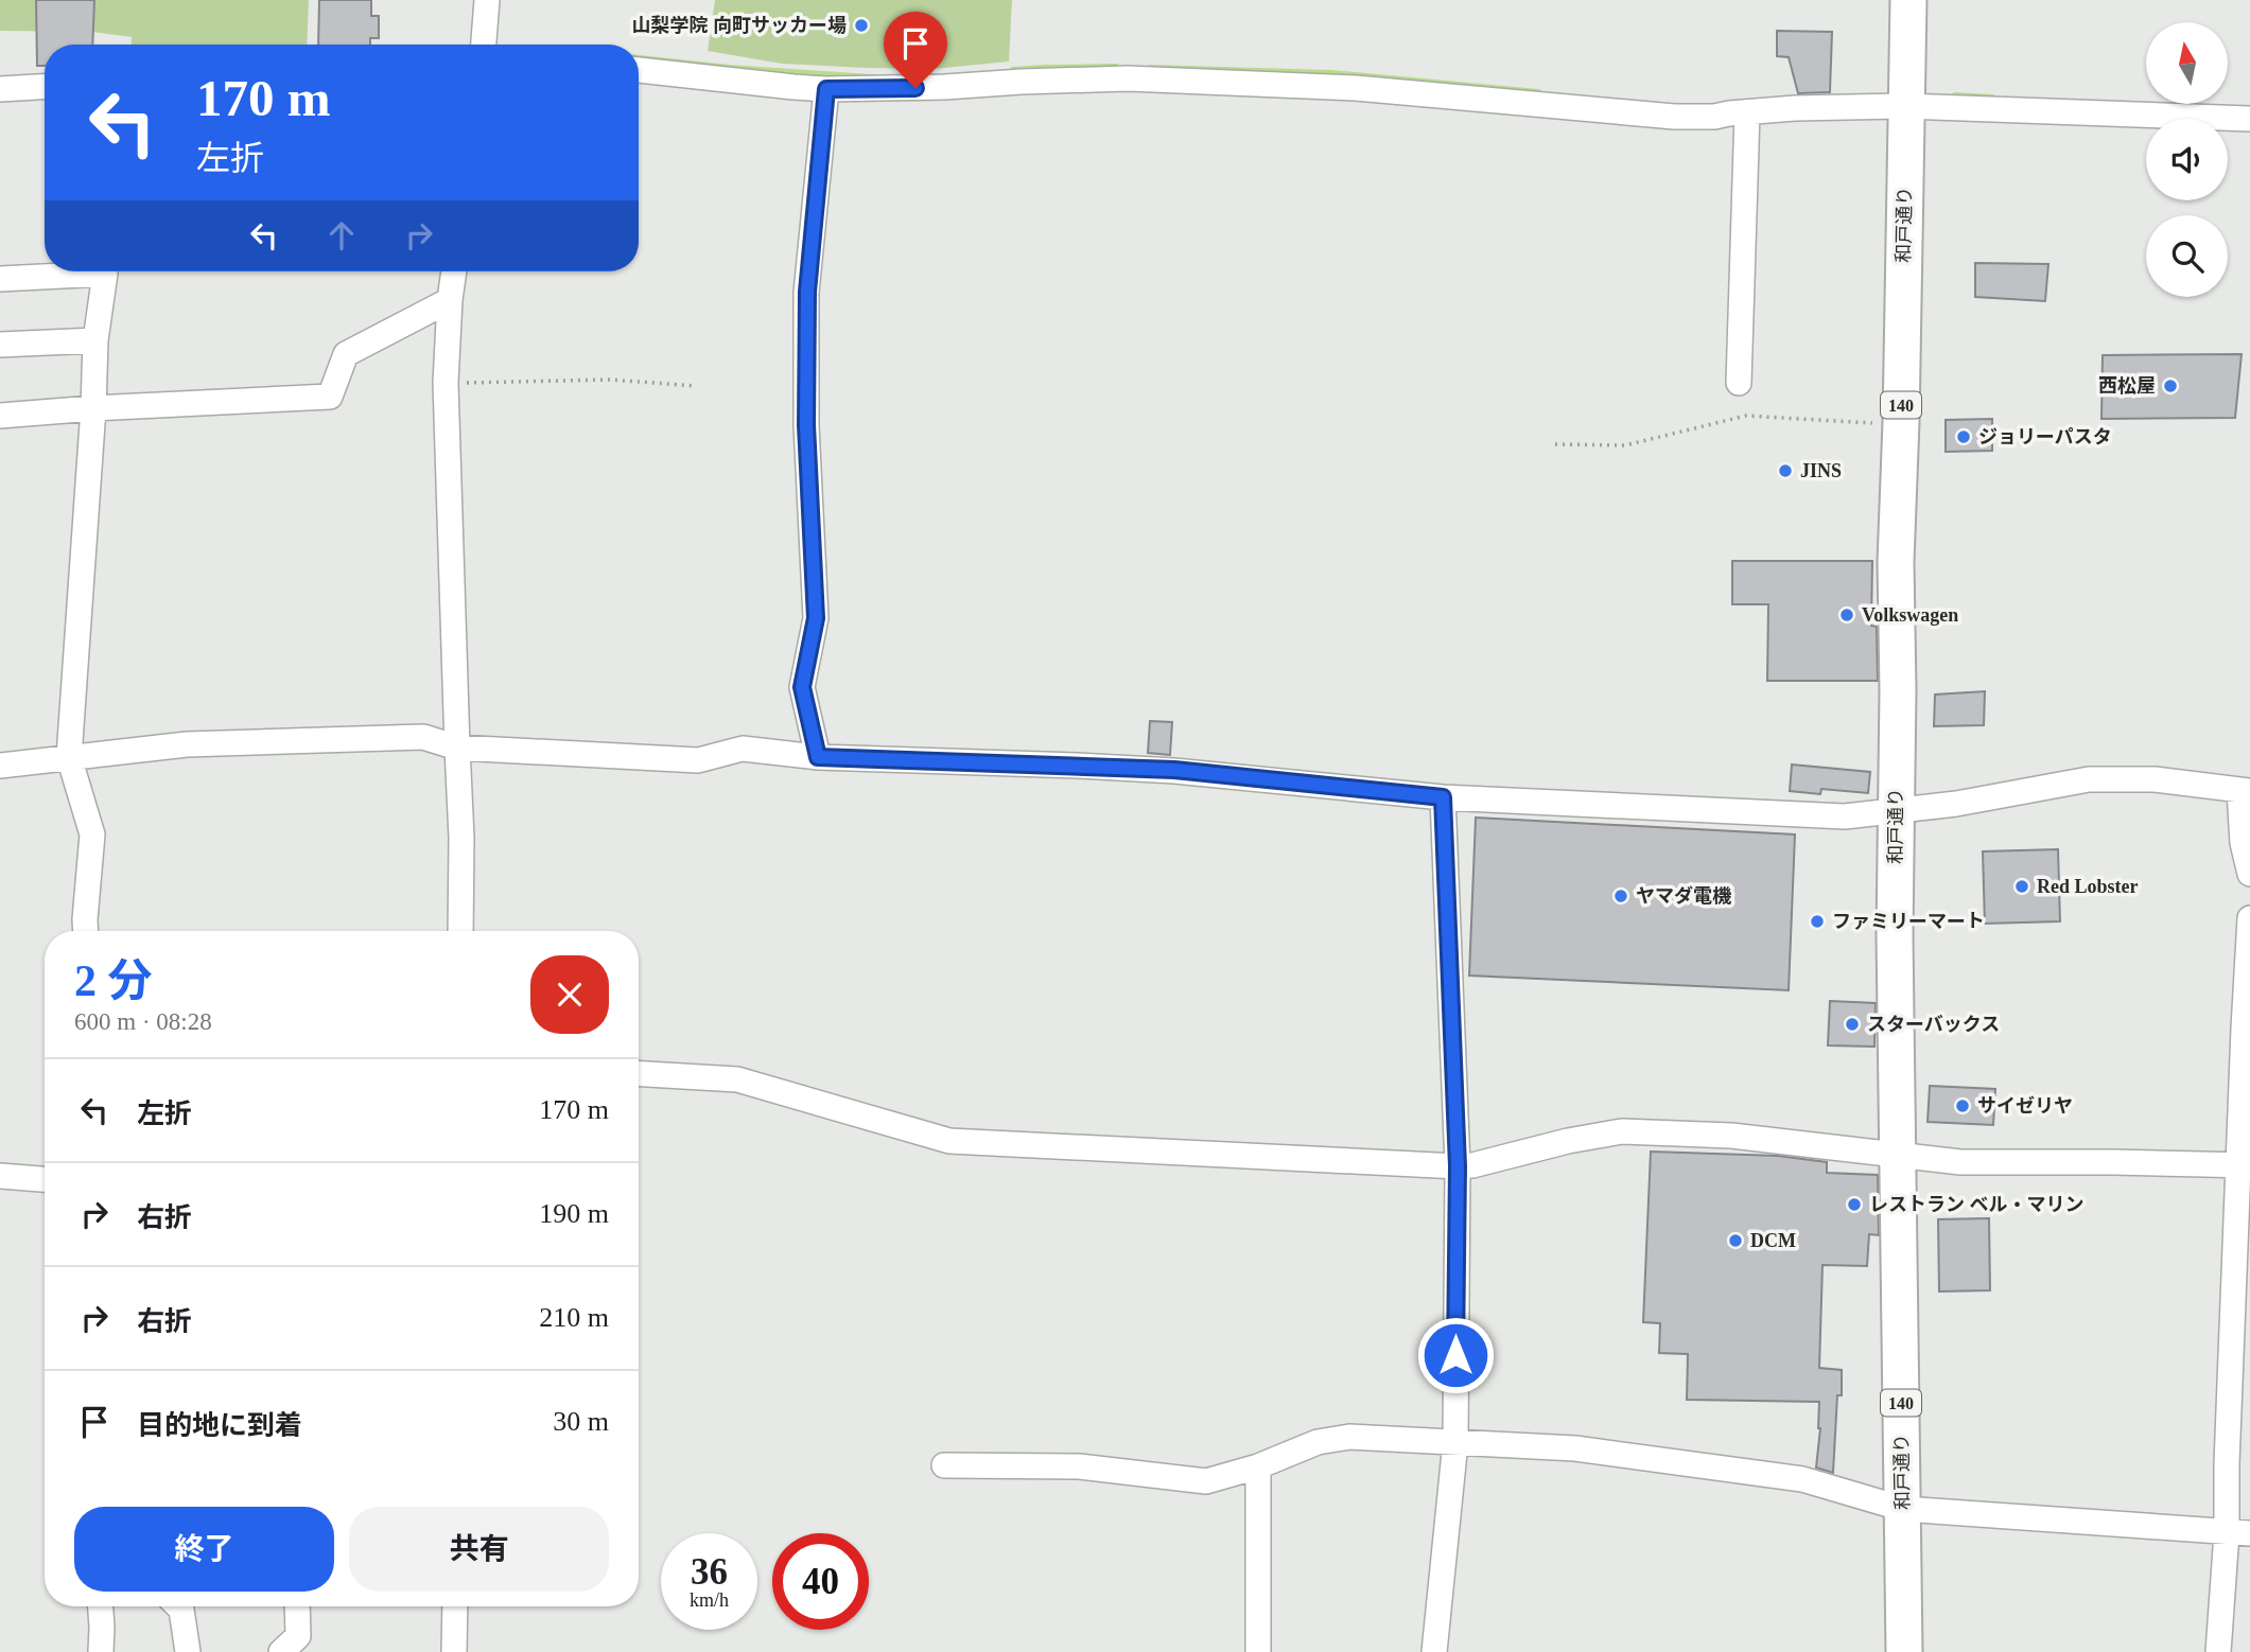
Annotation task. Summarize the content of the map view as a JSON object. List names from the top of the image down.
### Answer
{
  "streets": {
    "highway": ["和戸通り", "140"]
  },
  "places": [
    "山梨学院 向町サッカー場",
    "西松屋",
    "ジョリーパスタ",
    "JINS",
    "Volkswagen",
    "Red Lobster",
    "ヤマダ電機",
    "ファミリーマート",
    "スターバックス",
    "サイゼリヤ",
    "レストラン ベル・マリン",
    "DCM"
  ],
  "north": "top",
  "page": {
    "turn": ["170 m", "左折"],
    "heading": ["2 分", "600 m · 08:28"],
    "list": [
      {
        "name": "左折",
        "value": "170 m"
      },
      {
        "name": "右折",
        "value": "190 m"
      },
      {
        "name": "右折",
        "value": "210 m"
      },
      {
        "name": "目的地に到着",
        "value": "30 m"
      }
    ],
    "buttons": ["終了", "共有"],
    "speed": "36 km/h",
    "limit": "40"
  }
}
